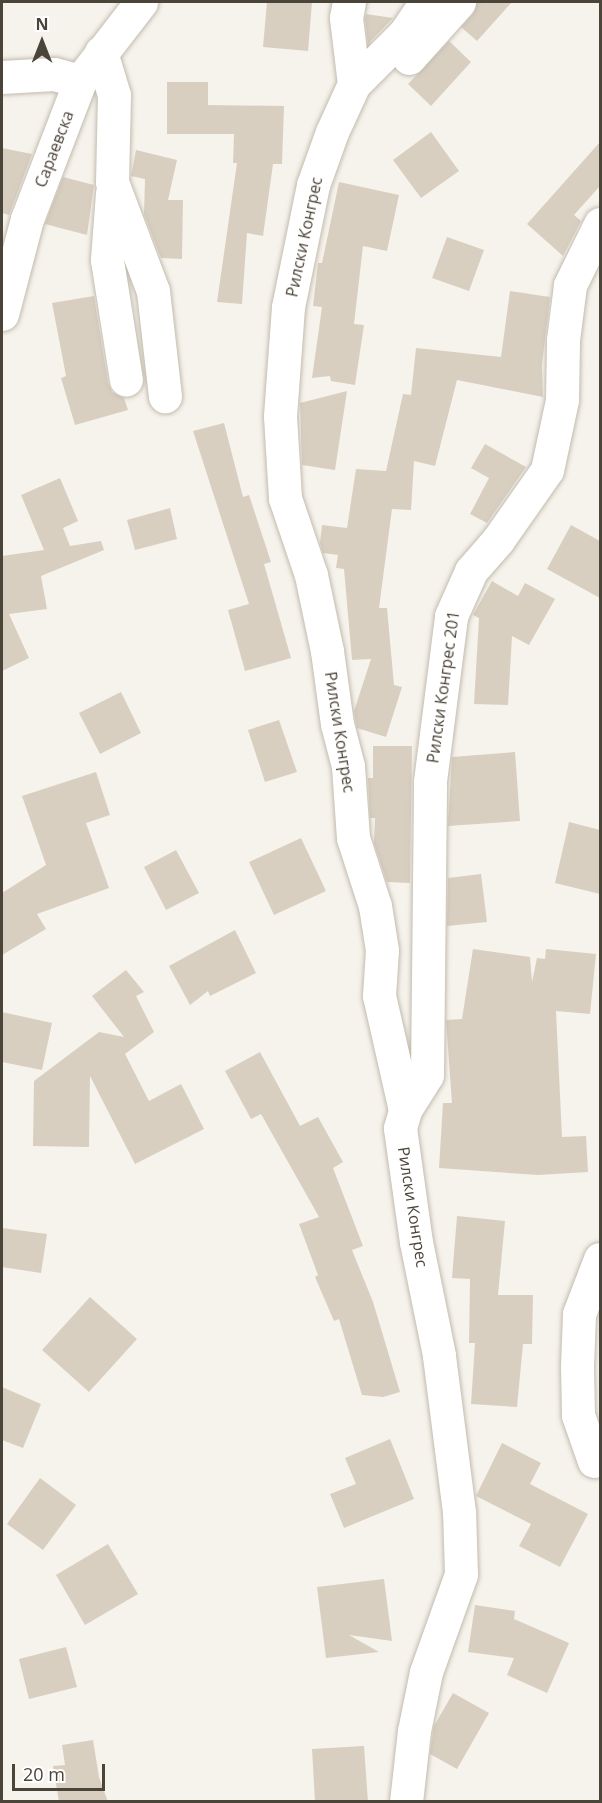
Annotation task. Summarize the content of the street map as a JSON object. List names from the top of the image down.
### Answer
{
  "streets": {
    "street": ["Сараевска", "Рилски Конгрес", "Рилски Конгрес 201"]
  },
  "crossings": [
    ["Рилски Конгрес", "Рилски Конгрес 201"]
  ],
  "scale_bar": "20 m",
  "north": "top"
}
